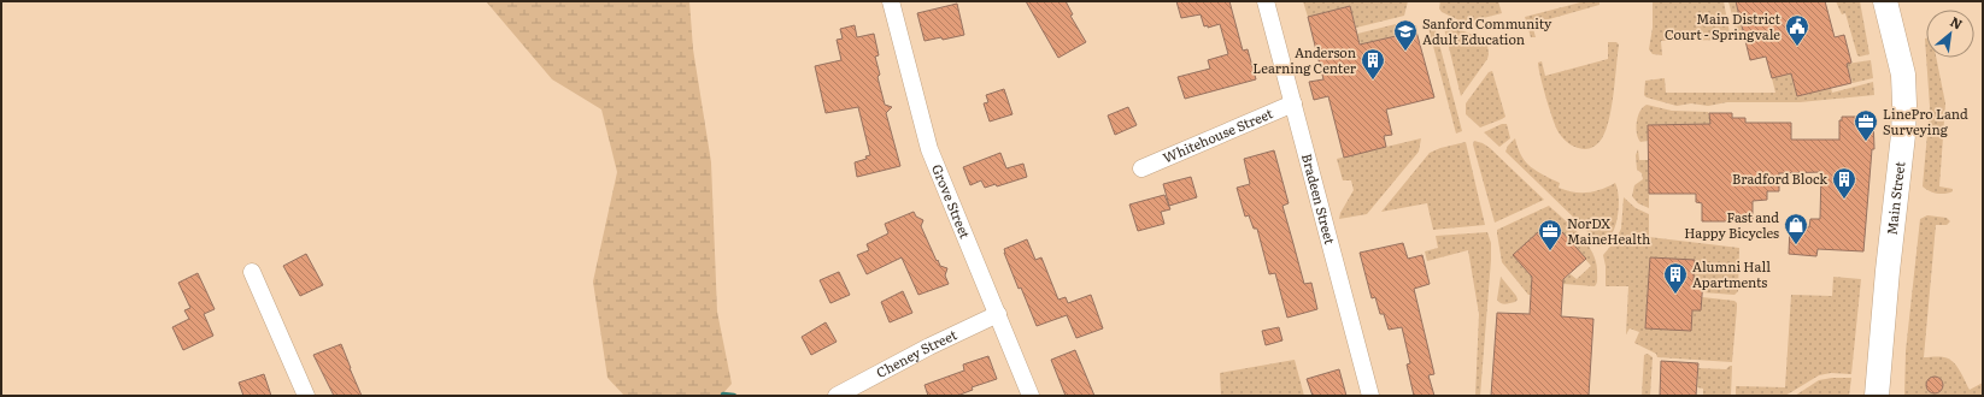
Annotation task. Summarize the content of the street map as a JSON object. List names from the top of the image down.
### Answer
{
  "streets": {
    "main road": ["Main Street"],
    "street": [
      "Whitehouse Street",
      "Bradeen Street",
      "Grove Street",
      "Cheney Street"
    ]
  },
  "crossings": [
    ["Whitehouse Street", "Bradeen Street"],
    ["Grove Street", "Cheney Street"]
  ],
  "places": {
    "public building": ["Main District Court - Springvale"],
    "school or university": ["Sanford Community Adult Education"],
    "building": ["Anderson Learning Center", "Bradford Block", "Alumni Hall Apartments"],
    "office": ["LinePro Land Surveying", "NorDX MaineHealth"],
    "shop": ["Fast and Happy Bicycles"]
  },
  "north": "top right"
}
